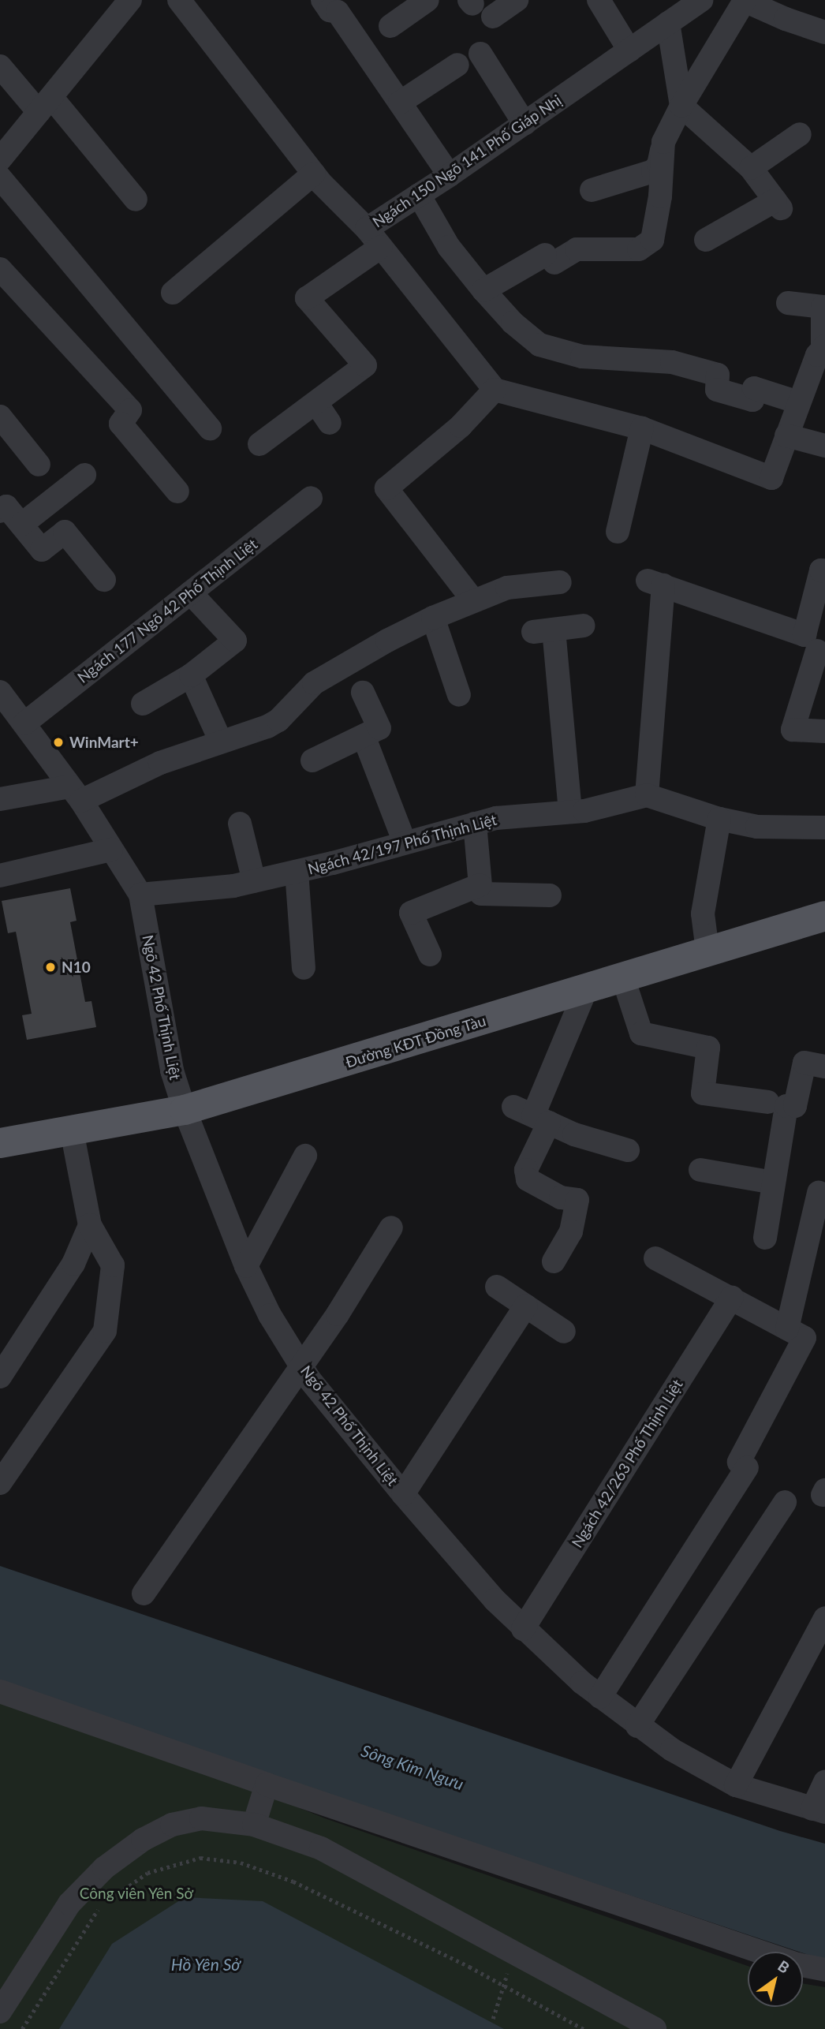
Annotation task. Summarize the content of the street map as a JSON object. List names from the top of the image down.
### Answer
{
  "streets": {
    "main road": ["Đường KĐT Đồng Tàu"],
    "street": [
      "Ngách 150 Ngõ 141 Phố Giáp Nhị",
      "Ngách 177 Ngõ 42 Phố Thịnh Liệt",
      "Ngách 42/197 Phố Thịnh Liệt",
      "Ngõ 42 Phố Thịnh Liệt",
      "Ngách 42/263 Phố Thịnh Liệt"
    ]
  },
  "crossings": [
    ["Ngách 177 Ngõ 42 Phố Thịnh Liệt", "Ngõ 42 Phố Thịnh Liệt"],
    ["Ngách 42/197 Phố Thịnh Liệt", "Ngõ 42 Phố Thịnh Liệt"],
    ["Ngõ 42 Phố Thịnh Liệt", "Đường KĐT Đồng Tàu"],
    ["Ngõ 42 Phố Thịnh Liệt", "Ngách 42/263 Phố Thịnh Liệt"]
  ],
  "water": ["Sông Kim Ngưu", "Hồ Yên Sở"],
  "parks": ["Công viên Yên Sở"],
  "places": ["WinMart+", "N10"],
  "north": "top right"
}
